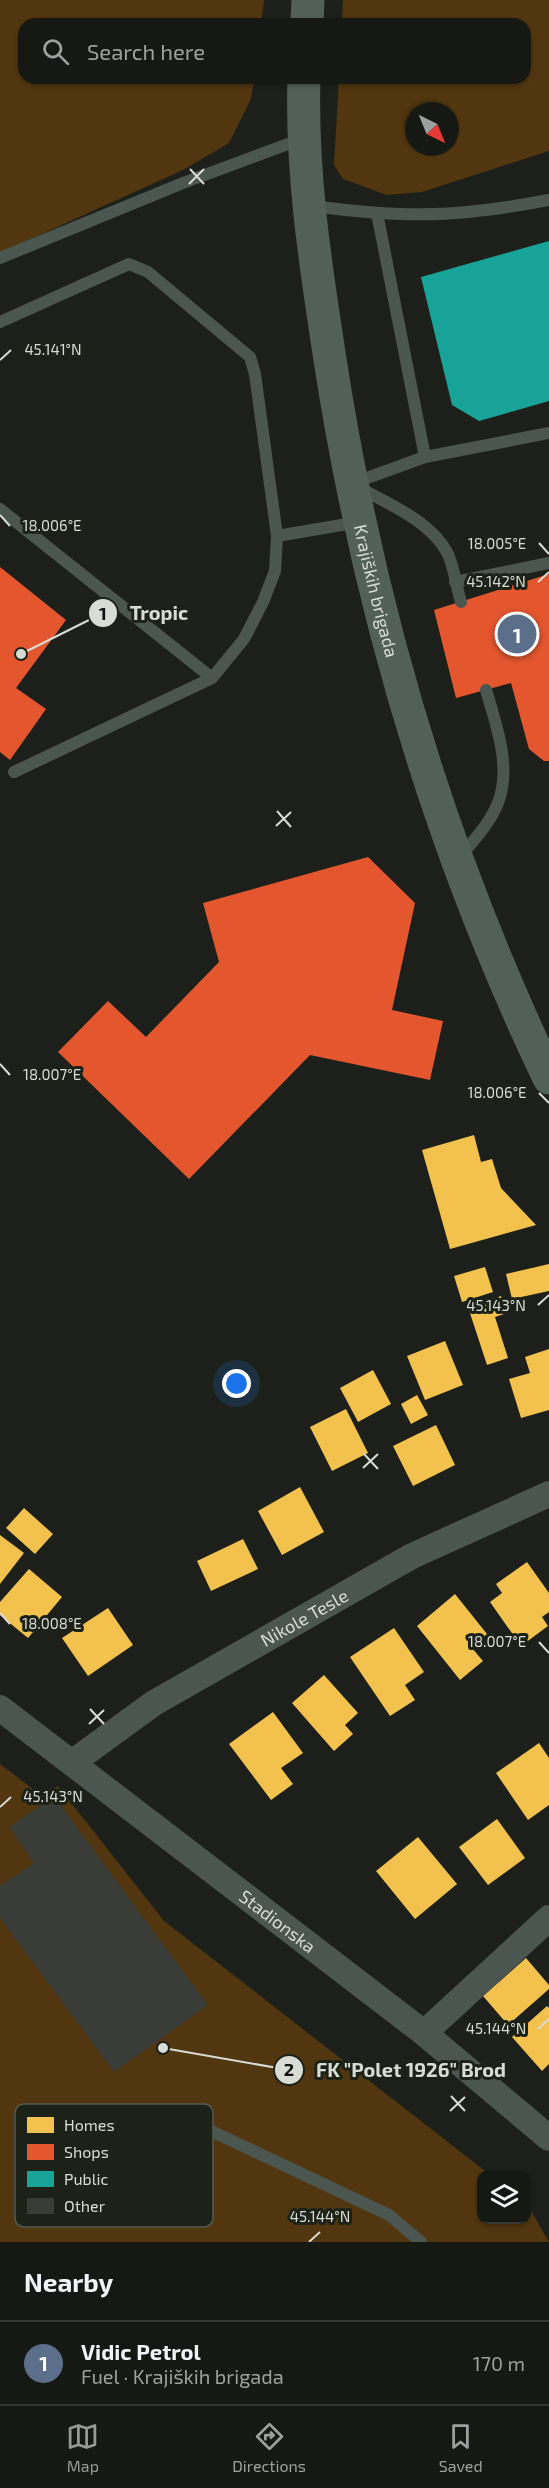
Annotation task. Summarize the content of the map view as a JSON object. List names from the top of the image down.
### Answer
{
  "streets": {
    "main road": ["Krajiških brigada"],
    "street": ["Nikole Tesle", "Stadionska"]
  },
  "crossings": [
    ["Nikole Tesle", "Stadionska"]
  ],
  "places": ["Tropic", "FK \"Polet 1926\" Brod"],
  "legend": [
    "Homes",
    "Shops",
    "Public",
    "Other"
  ],
  "north": "bottom right",
  "page": {
    "search": "Search here",
    "pins": "1",
    "heading": "Nearby",
    "list": [
      {
        "mark": "1",
        "name": "Vidic Petrol",
        "note": "Fuel · Krajiških brigada",
        "value": "170 m"
      }
    ],
    "nav": ["Map", "Directions", "Saved"]
  },
  "coordinates": [
    "45.141°N",
    "18.006°E",
    "18.005°E",
    "45.142°N",
    "18.007°E",
    "45.143°N",
    "18.008°E",
    "45.144°N"
  ]
}
